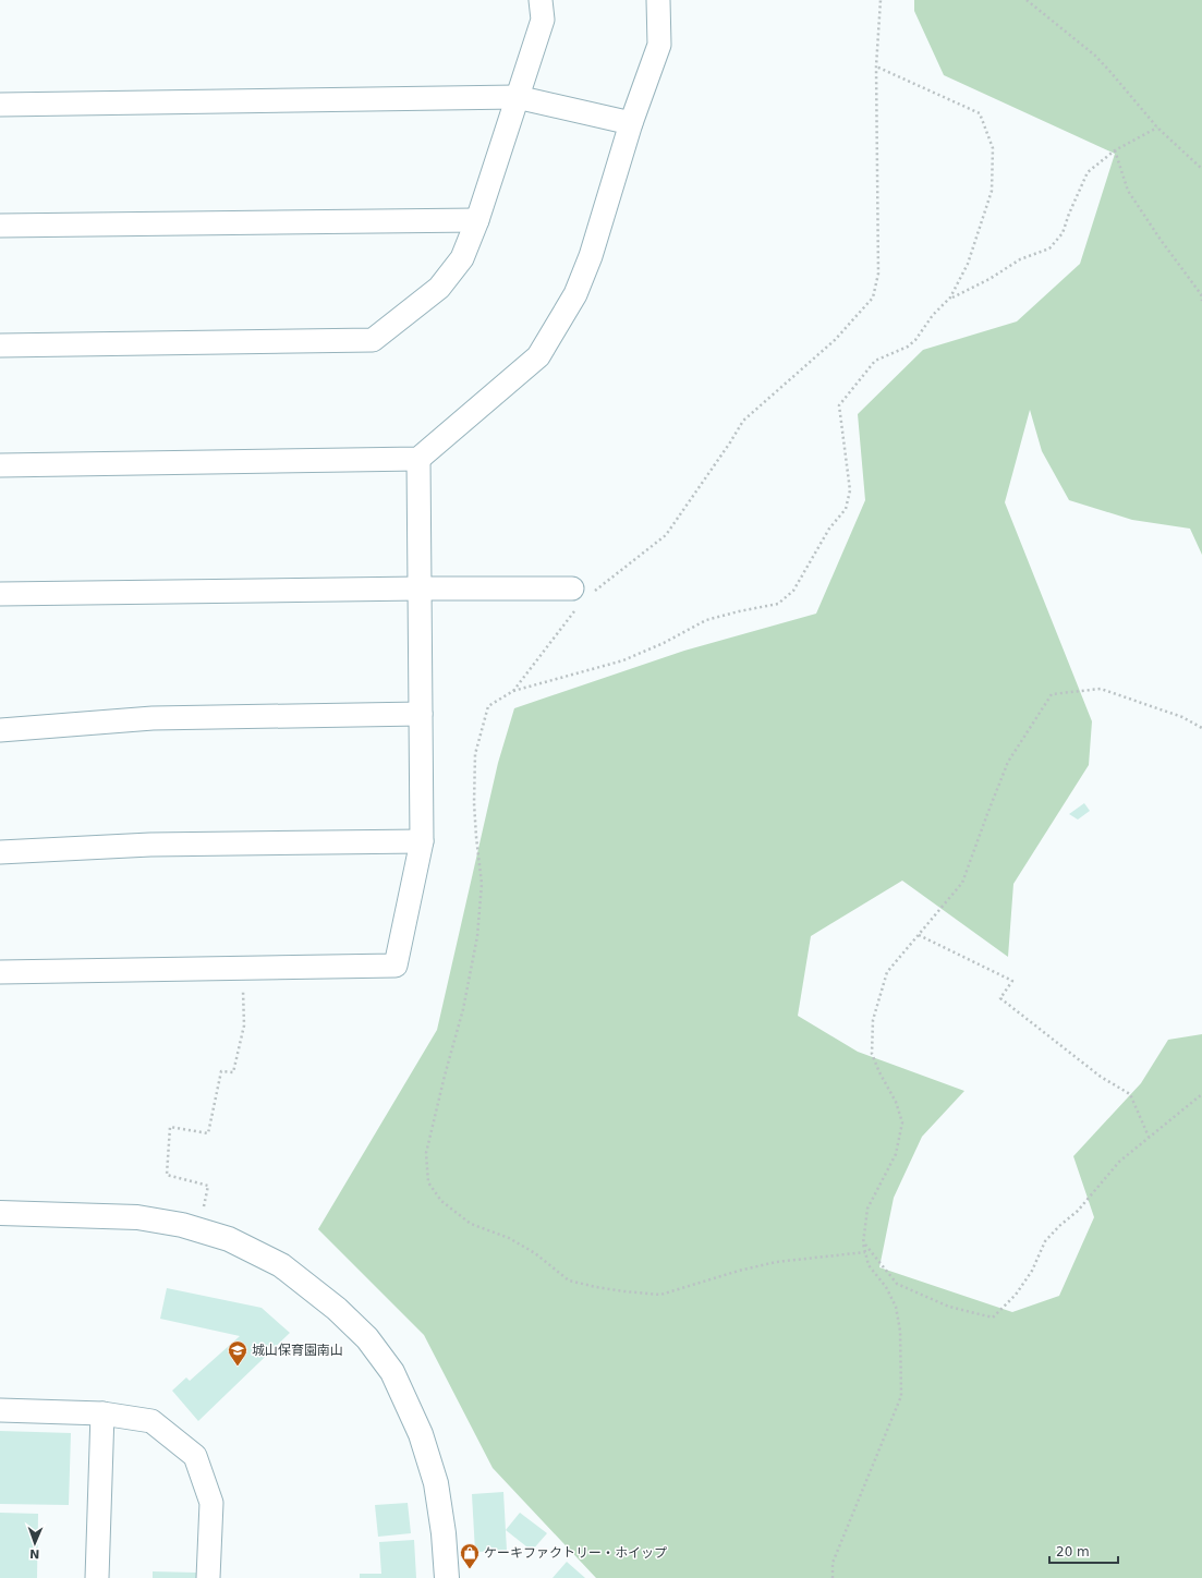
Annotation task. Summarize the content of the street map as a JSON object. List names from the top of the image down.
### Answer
{
  "places": {
    "school or university": ["城山保育園南山"],
    "shop": ["ケーキファクトリー・ホイップ"]
  },
  "scale_bar": "20 m",
  "north": "bottom"
}
